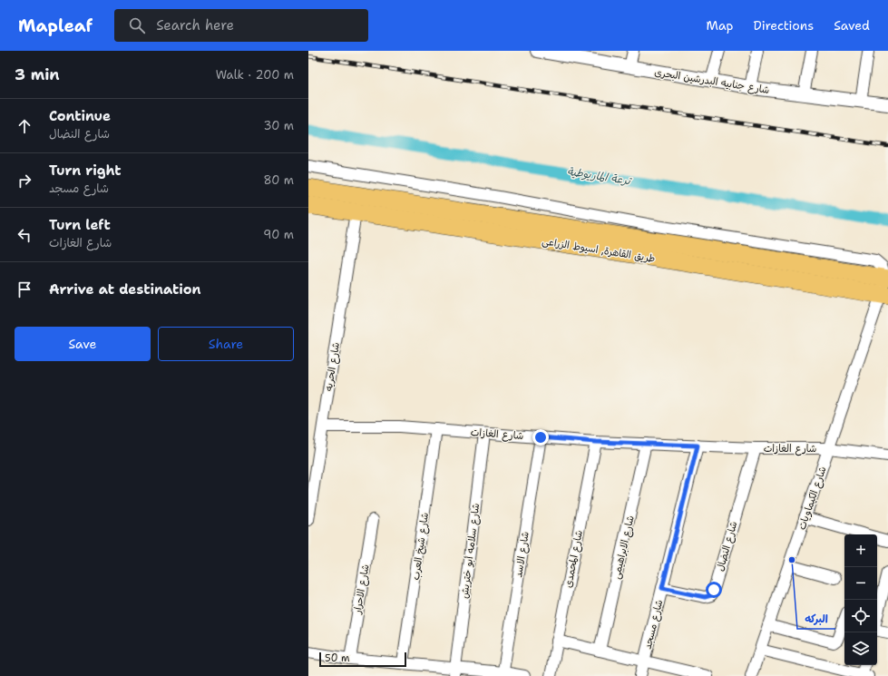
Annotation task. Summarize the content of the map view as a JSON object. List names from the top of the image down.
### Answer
{
  "streets": {
    "highway": ["طريق القاهرة, اسيوط الزراعى"],
    "street": [
      "شارع جنابيه البدرشين البحرى",
      "شارع الحريه",
      "شارع الغازات",
      "شارع الكيماويات",
      "شارع شيخ العرب",
      "شارع النضال",
      "شارع الابراهيمى",
      "شارع سلامه أبو ختريش",
      "شارع الاسد",
      "شارع المحمدى",
      "شارع الاحرار",
      "شارع مسجد"
    ]
  },
  "crossings": [
    ["طريق القاهرة, اسيوط الزراعى", "شارع الحريه"],
    ["طريق القاهرة, اسيوط الزراعى", "شارع الكيماويات"],
    ["شارع الحريه", "شارع الغازات"],
    ["شارع الغازات", "شارع الكيماويات"],
    ["شارع الغازات", "شارع شيخ العرب"],
    ["شارع الغازات", "شارع النضال"],
    ["شارع الغازات", "شارع الابراهيمى"],
    ["شارع الغازات", "شارع سلامه أبو ختريش"],
    ["شارع الغازات", "شارع الاسد"],
    ["شارع الغازات", "شارع المحمدى"],
    ["شارع الغازات", "شارع مسجد"],
    ["شارع النضال", "شارع مسجد"]
  ],
  "water": ["ترعة الماريوطية"],
  "places": ["البركه"],
  "scale_bar": "50 m",
  "page": {
    "header": "Mapleaf",
    "search": "Search here",
    "nav": ["Map", "Directions", "Saved"],
    "heading": ["3 min", "Walk · 200 m"],
    "list": [
      ["Continue", "شارع النضال", "30 m"],
      ["Turn right", "شارع مسجد", "80 m"],
      ["Turn left", "شارع الغازات", "90 m"],
      "Arrive at destination"
    ],
    "buttons": ["Save", "Share"],
    "map_buttons": ["+", "−"],
    "scale": "50 m"
  }
}
